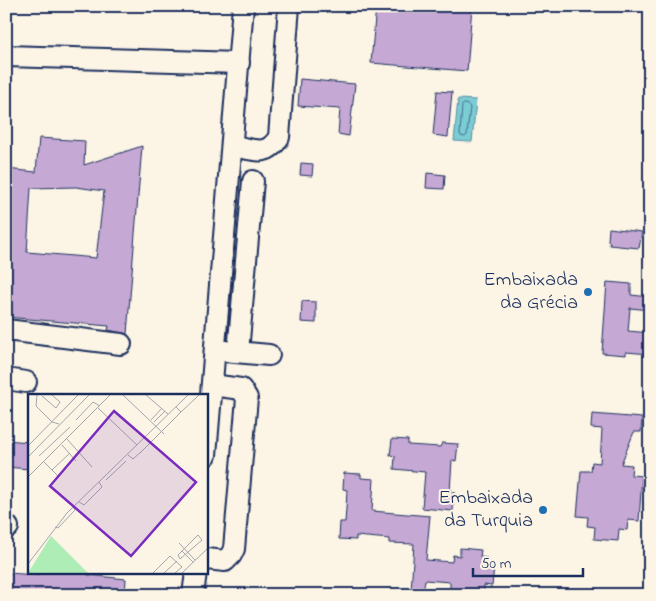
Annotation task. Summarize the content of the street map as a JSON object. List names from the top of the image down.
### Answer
{
  "places": ["Embaixada da Grécia", "Embaixada da Turquia"],
  "scale_bar": "50 m"
}
